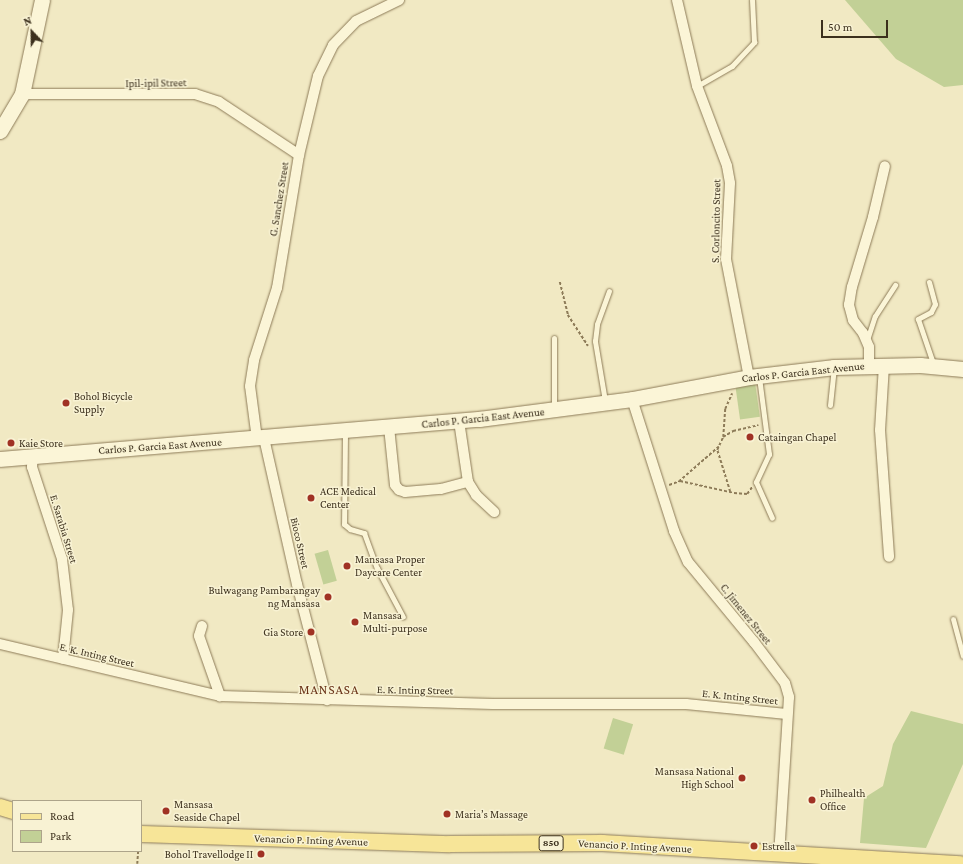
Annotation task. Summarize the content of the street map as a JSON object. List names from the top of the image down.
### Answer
{
  "streets": {
    "main road": ["Carlos P. Garcia East Avenue", "Venancio P. Inting Avenue", "850"],
    "street": [
      "Ipil-ipil Street",
      "G. Sanchez Street",
      "S. Corloncito Street",
      "E. Sarabia Street",
      "Bioco Street",
      "C. Jimenez Street",
      "E. K. Inting Street"
    ]
  },
  "crossings": [
    ["Ipil-ipil Street", "G. Sanchez Street"],
    ["G. Sanchez Street", "Carlos P. Garcia East Avenue"],
    ["G. Sanchez Street", "Bioco Street"],
    ["S. Corloncito Street", "Carlos P. Garcia East Avenue"],
    ["Carlos P. Garcia East Avenue", "E. Sarabia Street"],
    ["Carlos P. Garcia East Avenue", "Bioco Street"],
    ["Carlos P. Garcia East Avenue", "C. Jimenez Street"],
    ["E. Sarabia Street", "E. K. Inting Street"],
    ["Bioco Street", "E. K. Inting Street"],
    ["C. Jimenez Street", "E. K. Inting Street"],
    ["C. Jimenez Street", "Venancio P. Inting Avenue"]
  ],
  "districts": ["MANSASA"],
  "places": [
    "Bohol Bicycle Supply",
    "Cataingan Chapel",
    "Kaie Store",
    "ACE Medical Center",
    "Mansasa Proper Daycare Center",
    "Bulwagang Pambarangay ng Mansasa",
    "Mansasa Multi-purpose",
    "Gia Store",
    "Mansasa National High School",
    "Philhealth Office",
    "Mansasa Seaside Chapel",
    "Maria’s Massage",
    "Estrella",
    "Bohol Travellodge II"
  ],
  "legend": ["Road", "Park"],
  "scale_bar": "50 m",
  "north": "top"
}
